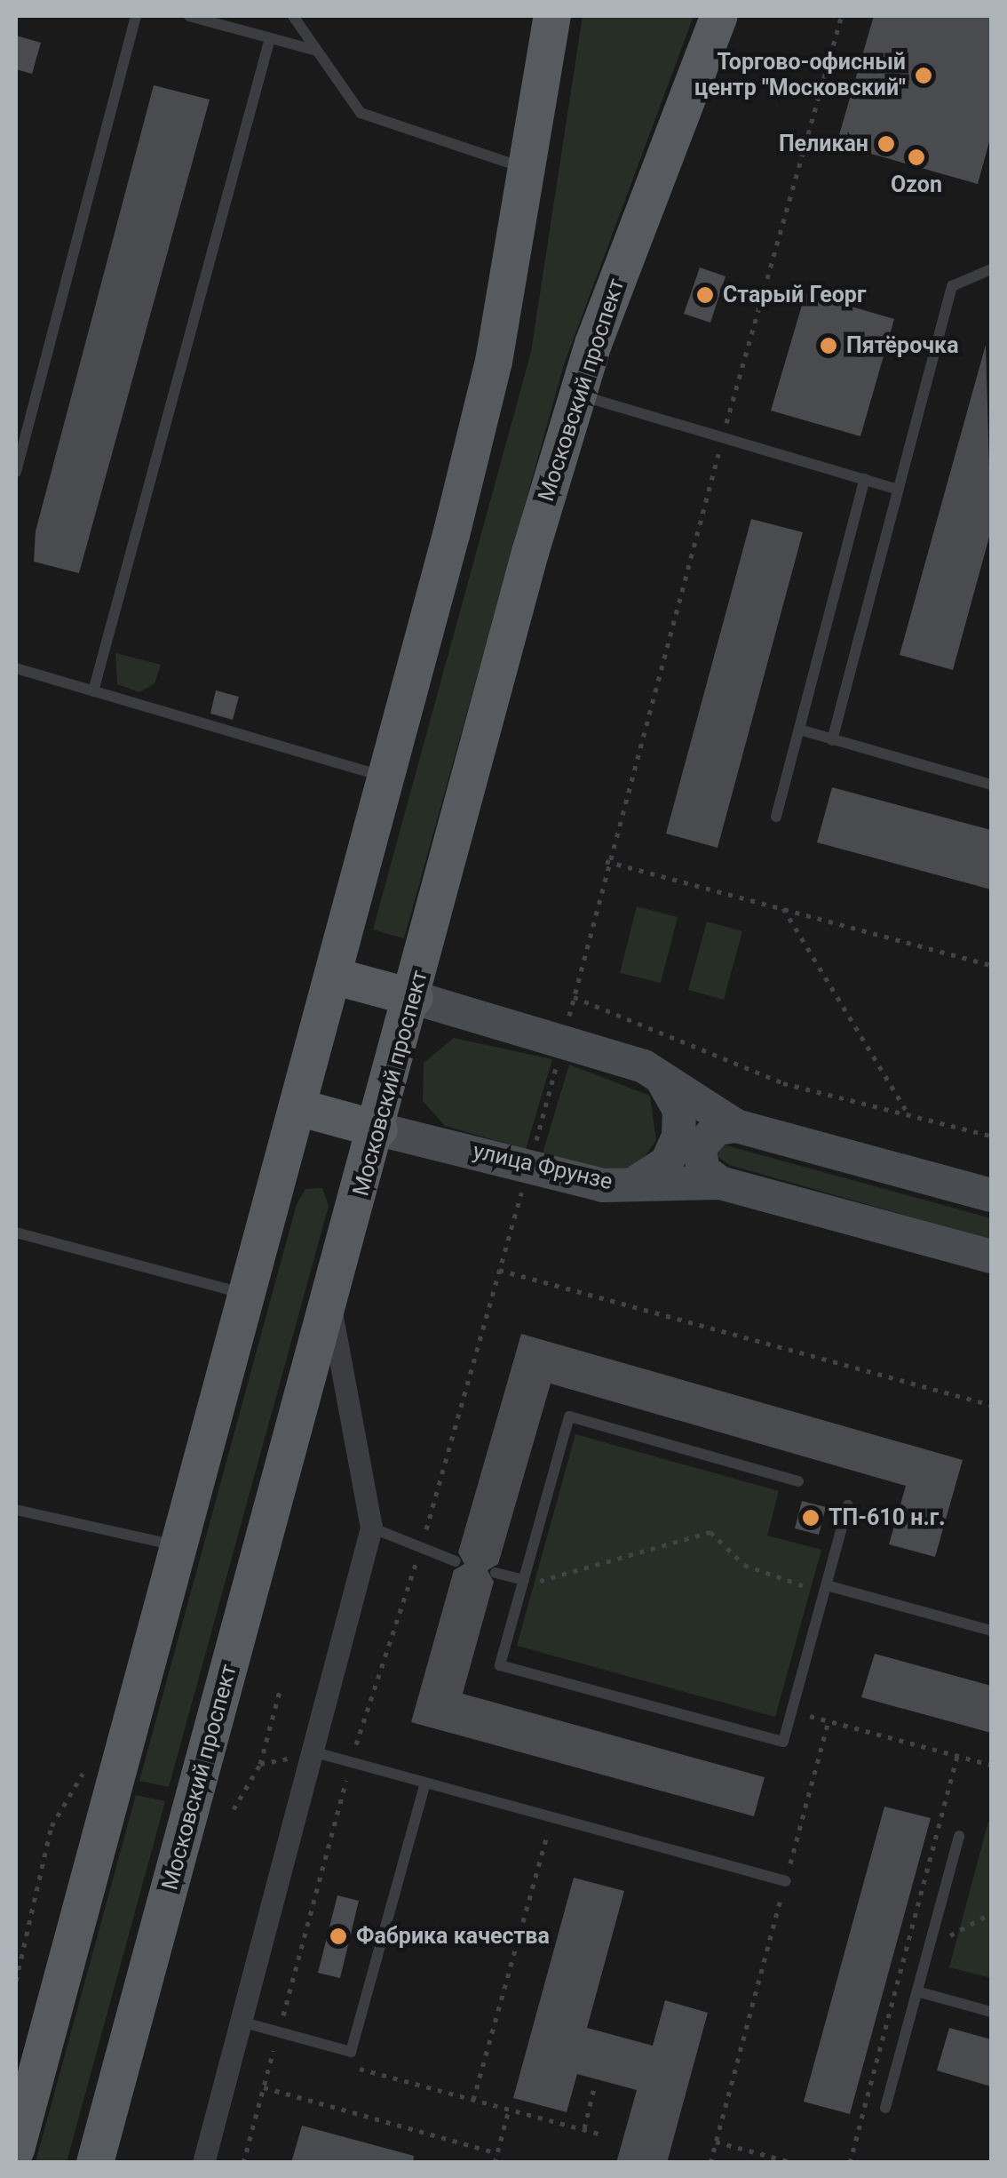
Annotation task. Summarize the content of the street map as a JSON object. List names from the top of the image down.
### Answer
{
  "streets": {
    "main road": ["Московский проспект", "улица Фрунзе"]
  },
  "crossings": [
    ["Московский проспект", "улица Фрунзе"]
  ],
  "places": [
    "Торгово-офисный центр \"Московский\"",
    "Пеликан",
    "Ozon",
    "Старый Георг",
    "Пятёрочка",
    "ТП-610 н.г.",
    "Фабрика качества"
  ]
}
